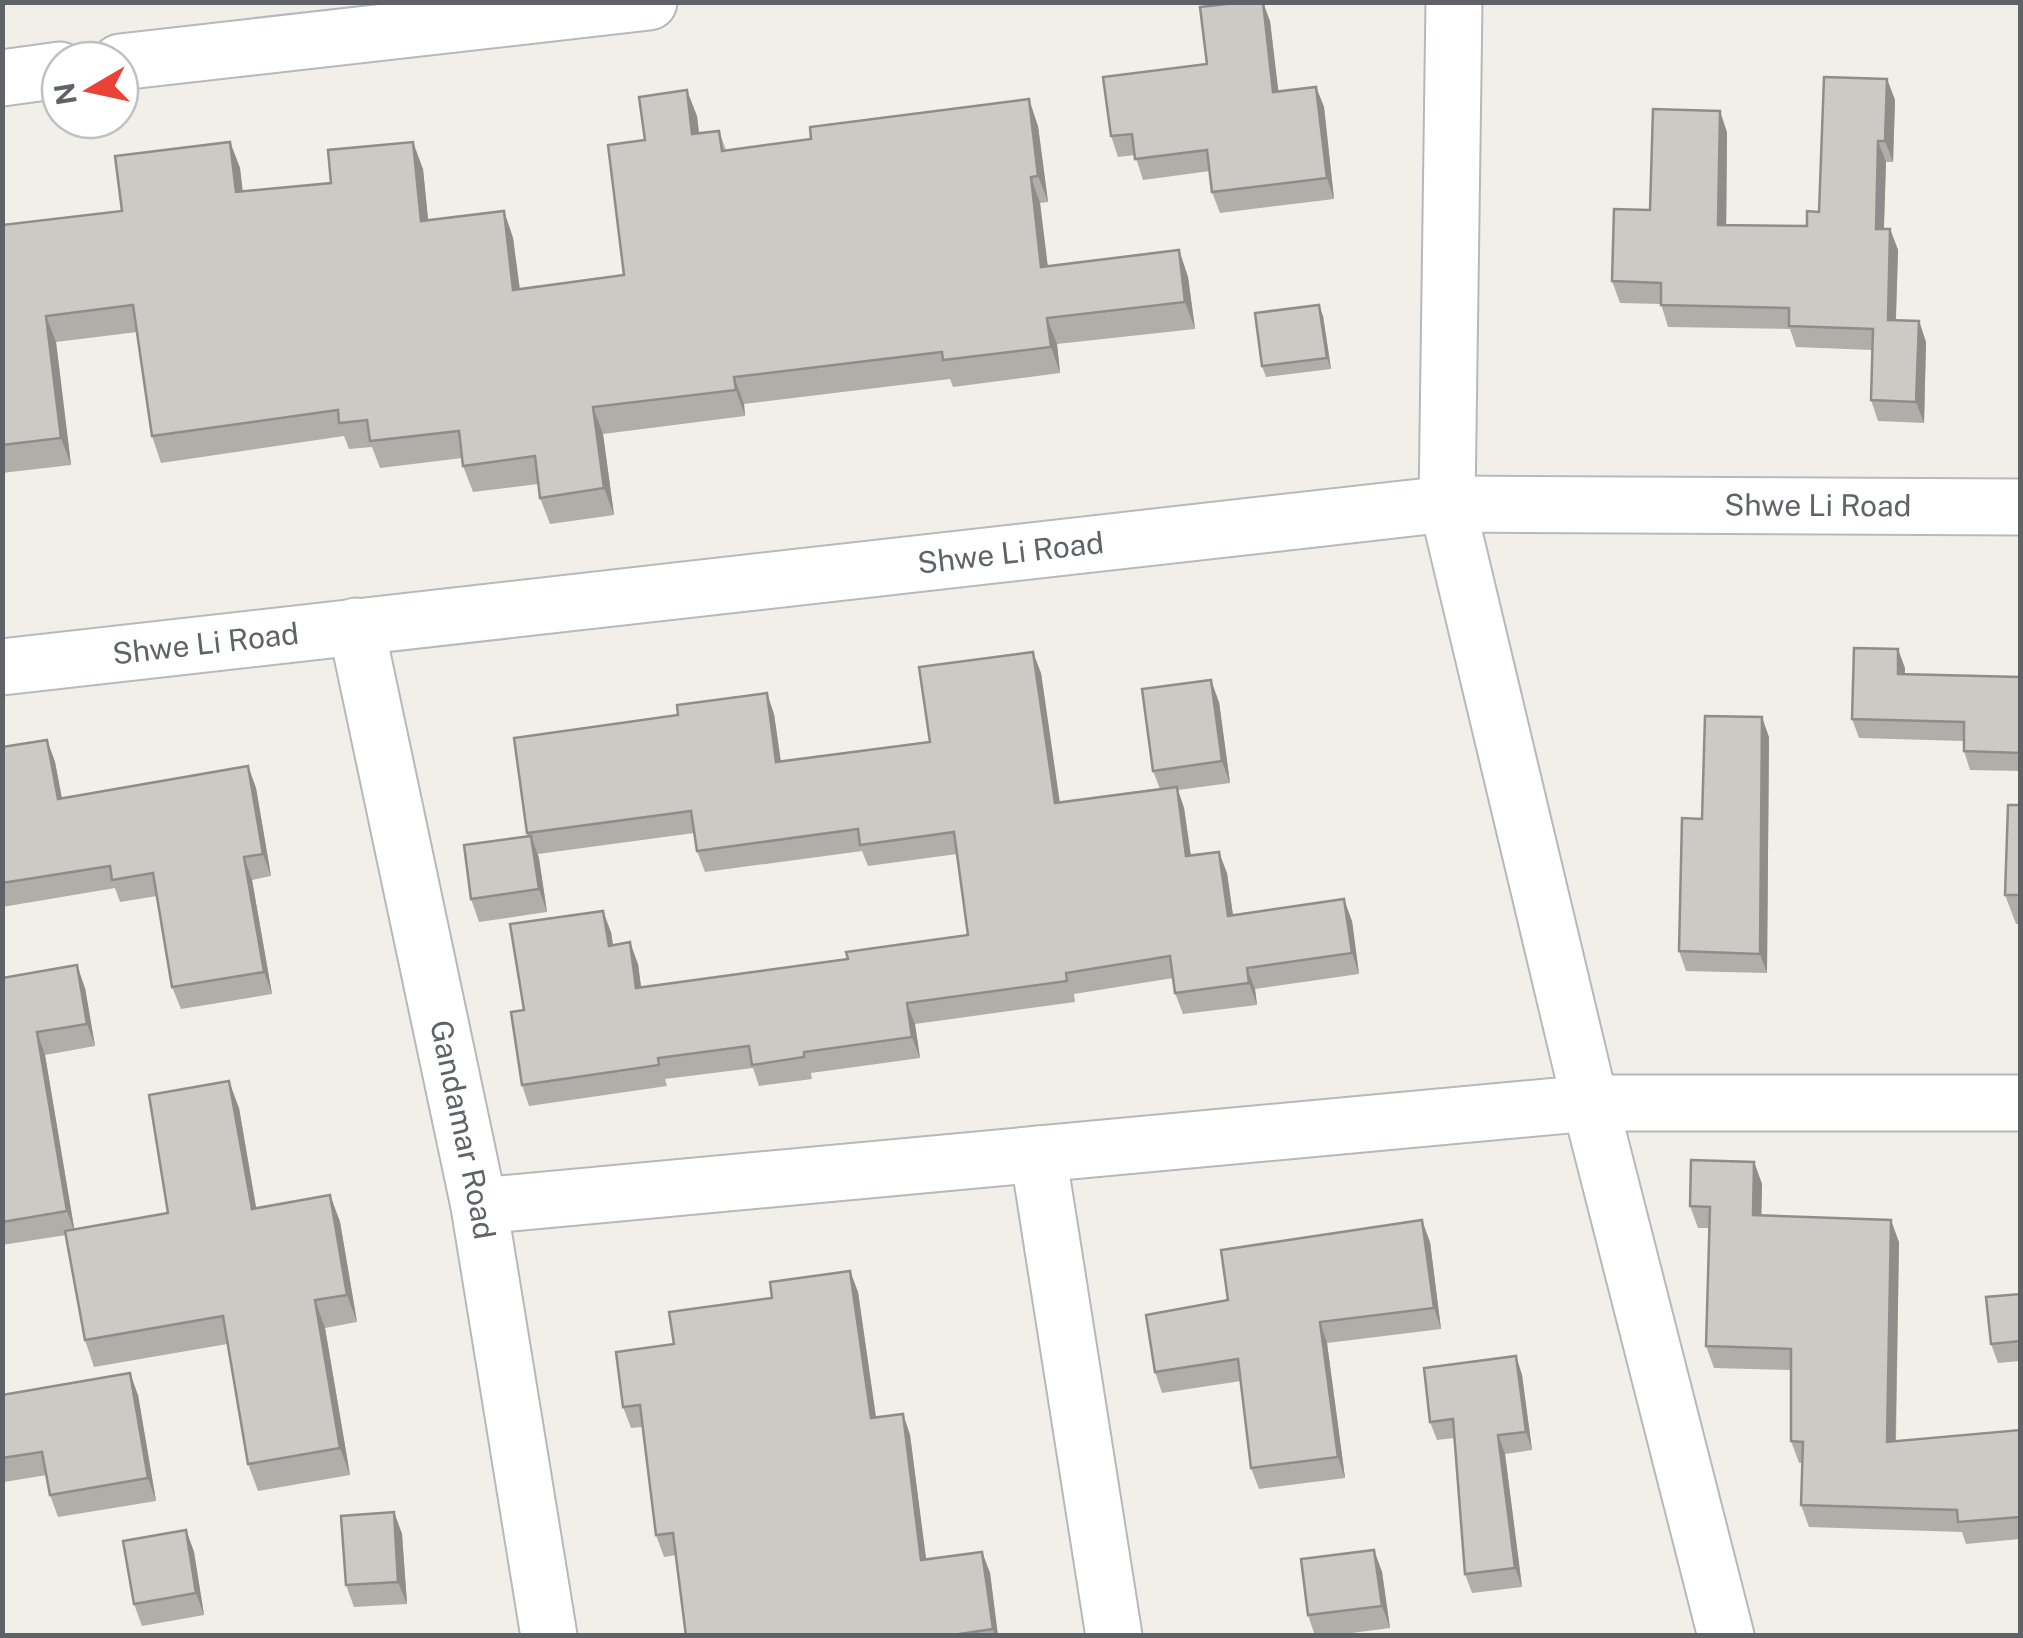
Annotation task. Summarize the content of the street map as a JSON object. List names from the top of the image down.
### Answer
{
  "streets": {
    "street": ["Shwe Li Road", "Gandamar Road"]
  },
  "crossings": [
    ["Shwe Li Road", "Gandamar Road"]
  ],
  "north": "left"
}
